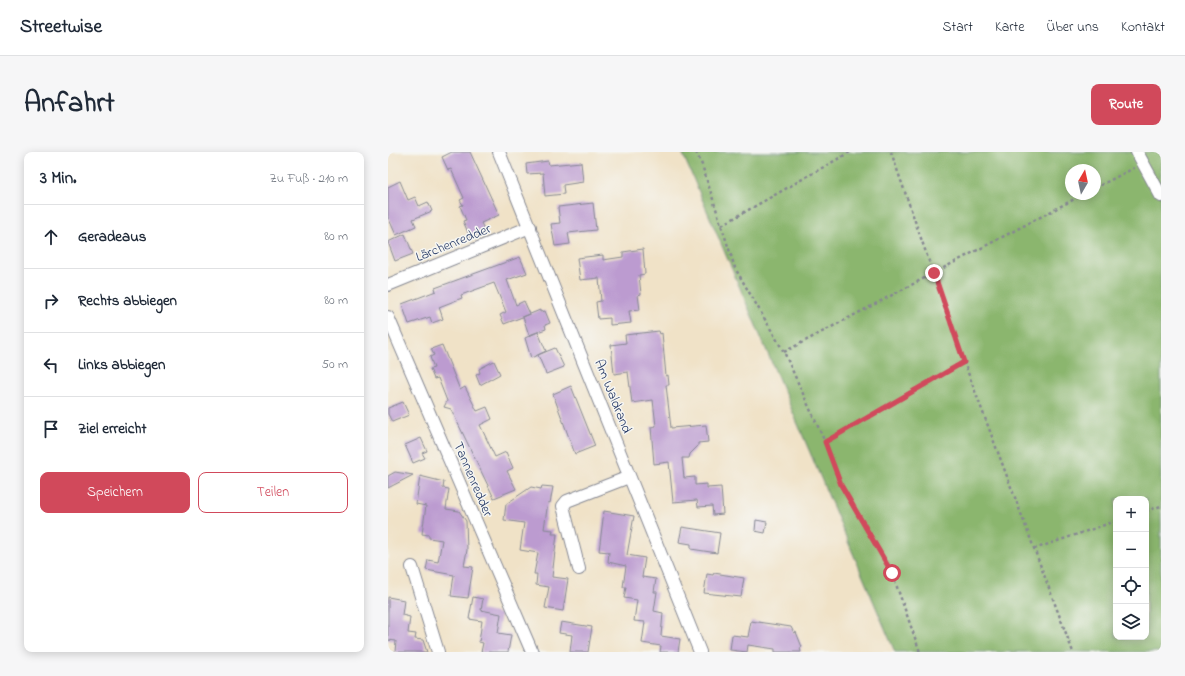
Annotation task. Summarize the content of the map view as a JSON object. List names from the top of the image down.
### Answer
{
  "streets": {
    "street": ["Lärchenredder", "Am Waldrand", "Tannenredder"]
  },
  "crossings": [
    ["Lärchenredder", "Am Waldrand"]
  ],
  "north": "top",
  "page": {
    "header": "Streetwise",
    "nav": [
      "Start",
      "Karte",
      "Über uns",
      "Kontakt"
    ],
    "title": "Anfahrt",
    "buttons": [
      "Route",
      ["Speichern", "Teilen"]
    ],
    "heading": ["3 Min.", "Zu Fuß · 210 m"],
    "list": [
      ["Geradeaus", "80 m"],
      ["Rechts abbiegen", "80 m"],
      ["Links abbiegen", "50 m"],
      "Ziel erreicht"
    ],
    "map_buttons": ["+", "−"]
  }
}
